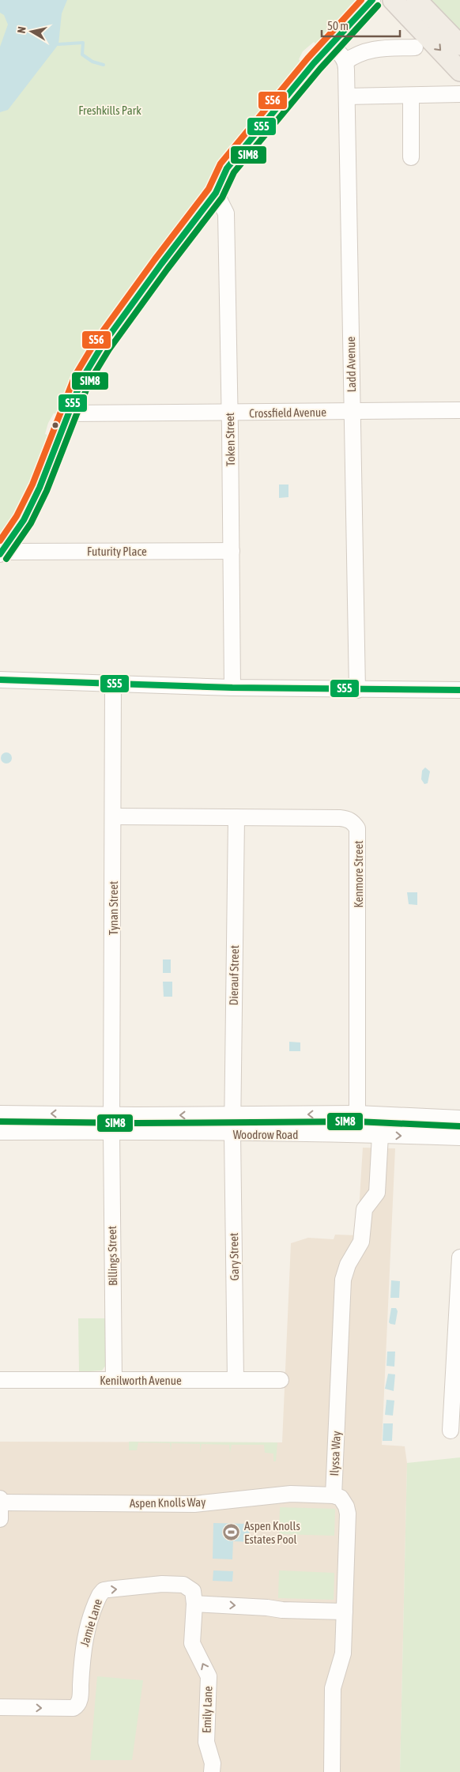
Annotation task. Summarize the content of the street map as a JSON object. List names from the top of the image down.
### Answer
{
  "streets": {
    "street": [
      "Ladd Avenue",
      "Crossfield Avenue",
      "Token Street",
      "Futurity Place",
      "Kenmore Street",
      "Tynan Street",
      "Dierauf Street",
      "Woodrow Road",
      "Billings Street",
      "Gary Street",
      "Kenilworth Avenue",
      "Ilyssa Way",
      "Aspen Knolls Way",
      "Jamie Lane",
      "Emily Lane"
    ]
  },
  "crossings": [
    ["Ladd Avenue", "Crossfield Avenue"],
    ["Crossfield Avenue", "Token Street"],
    ["Token Street", "Futurity Place"],
    ["Kenmore Street", "Tynan Street"],
    ["Kenmore Street", "Dierauf Street"],
    ["Kenmore Street", "Woodrow Road"],
    ["Tynan Street", "Woodrow Road"],
    ["Tynan Street", "Billings Street"],
    ["Dierauf Street", "Woodrow Road"],
    ["Dierauf Street", "Gary Street"],
    ["Woodrow Road", "Billings Street"],
    ["Woodrow Road", "Gary Street"],
    ["Woodrow Road", "Ilyssa Way"],
    ["Billings Street", "Kenilworth Avenue"],
    ["Gary Street", "Kenilworth Avenue"],
    ["Ilyssa Way", "Aspen Knolls Way"],
    ["Jamie Lane", "Emily Lane"]
  ],
  "parks": ["Freshkills Park"],
  "places": {
    "sports": ["Aspen Knolls Estates Pool"]
  },
  "lines": ["transit line S55", "transit line S56", "transit line SIM8"],
  "scale_bar": "50 m",
  "north": "left"
}
